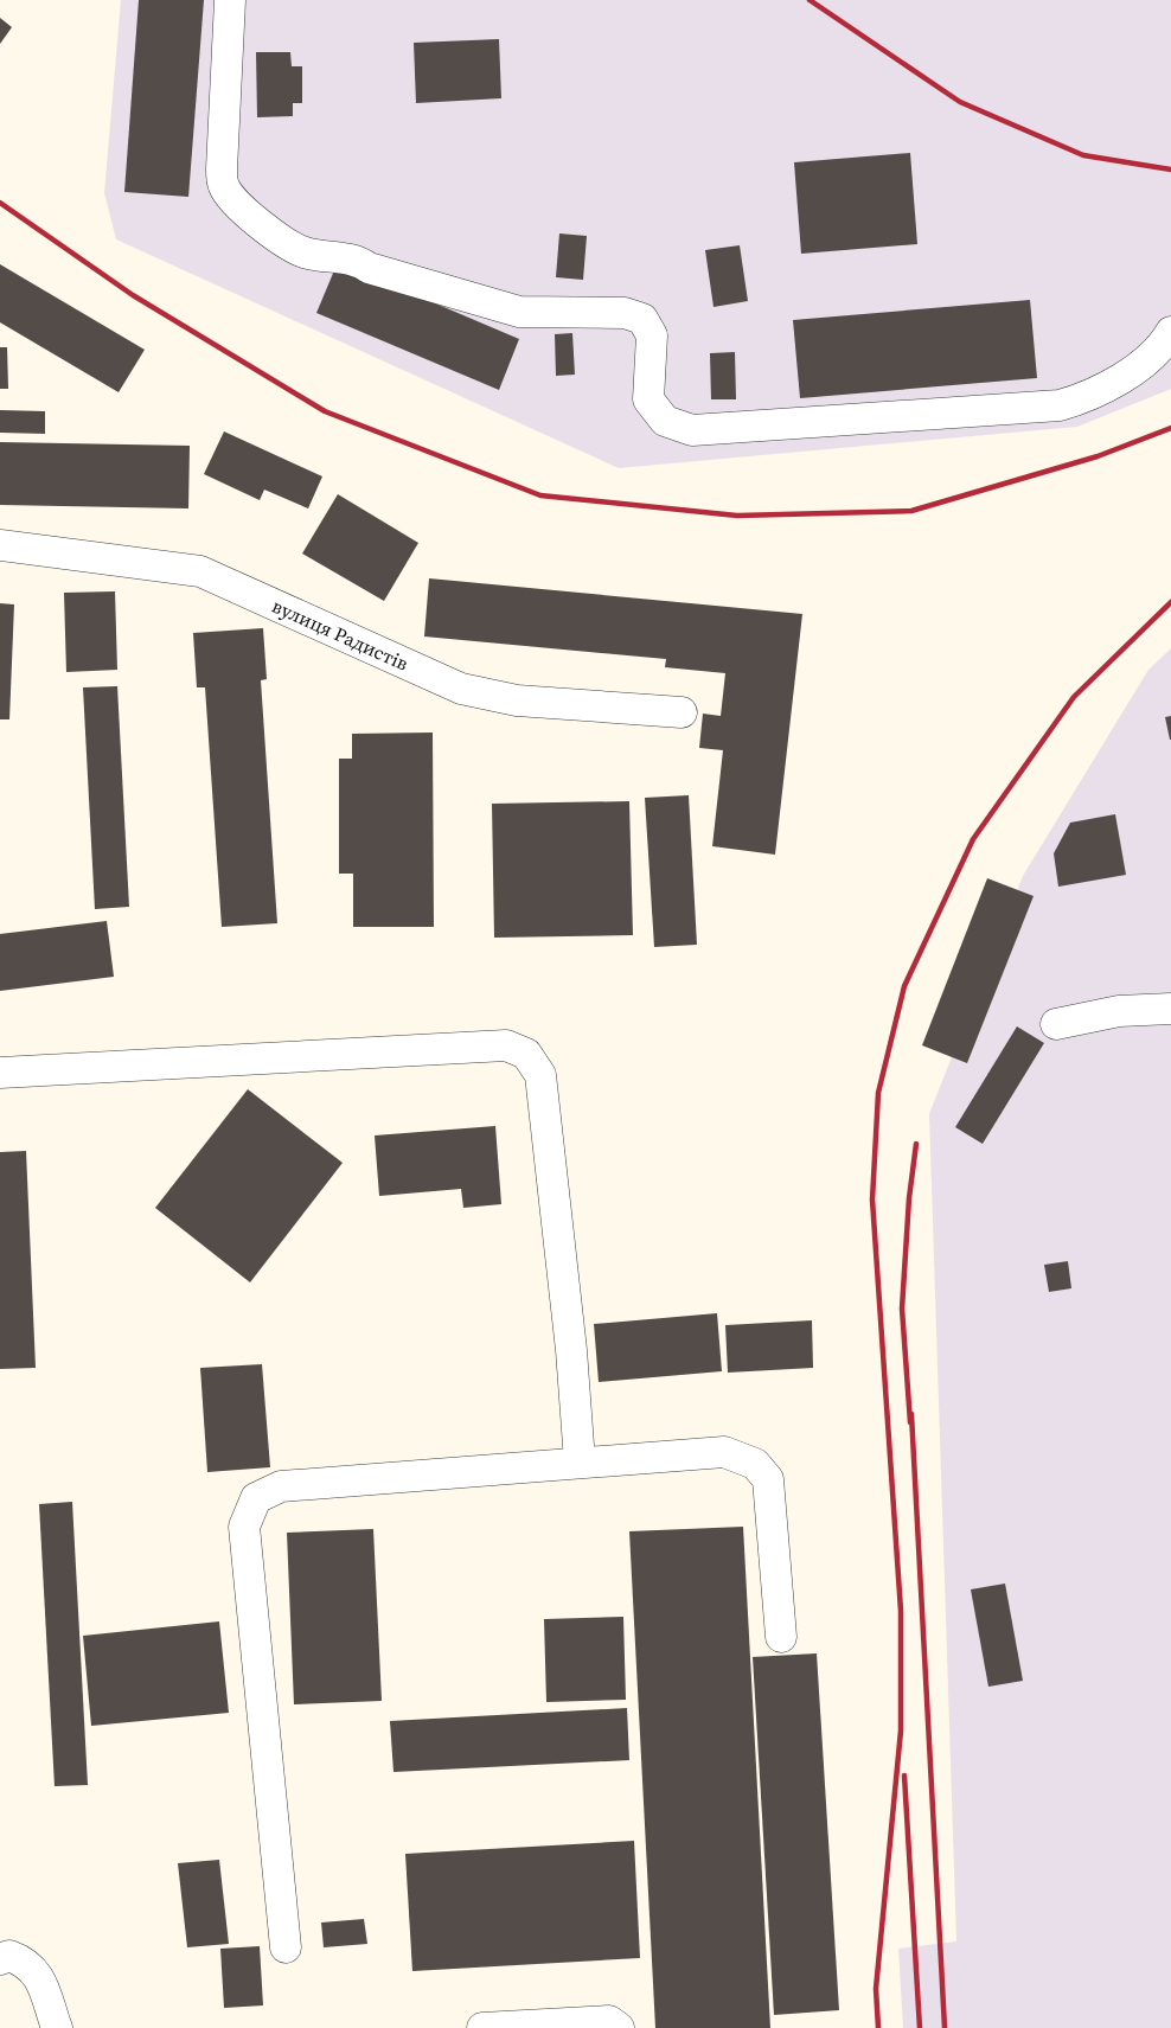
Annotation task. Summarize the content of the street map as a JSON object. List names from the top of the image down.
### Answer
{
  "streets": {
    "street": ["вулиця Радистів"]
  }
}
